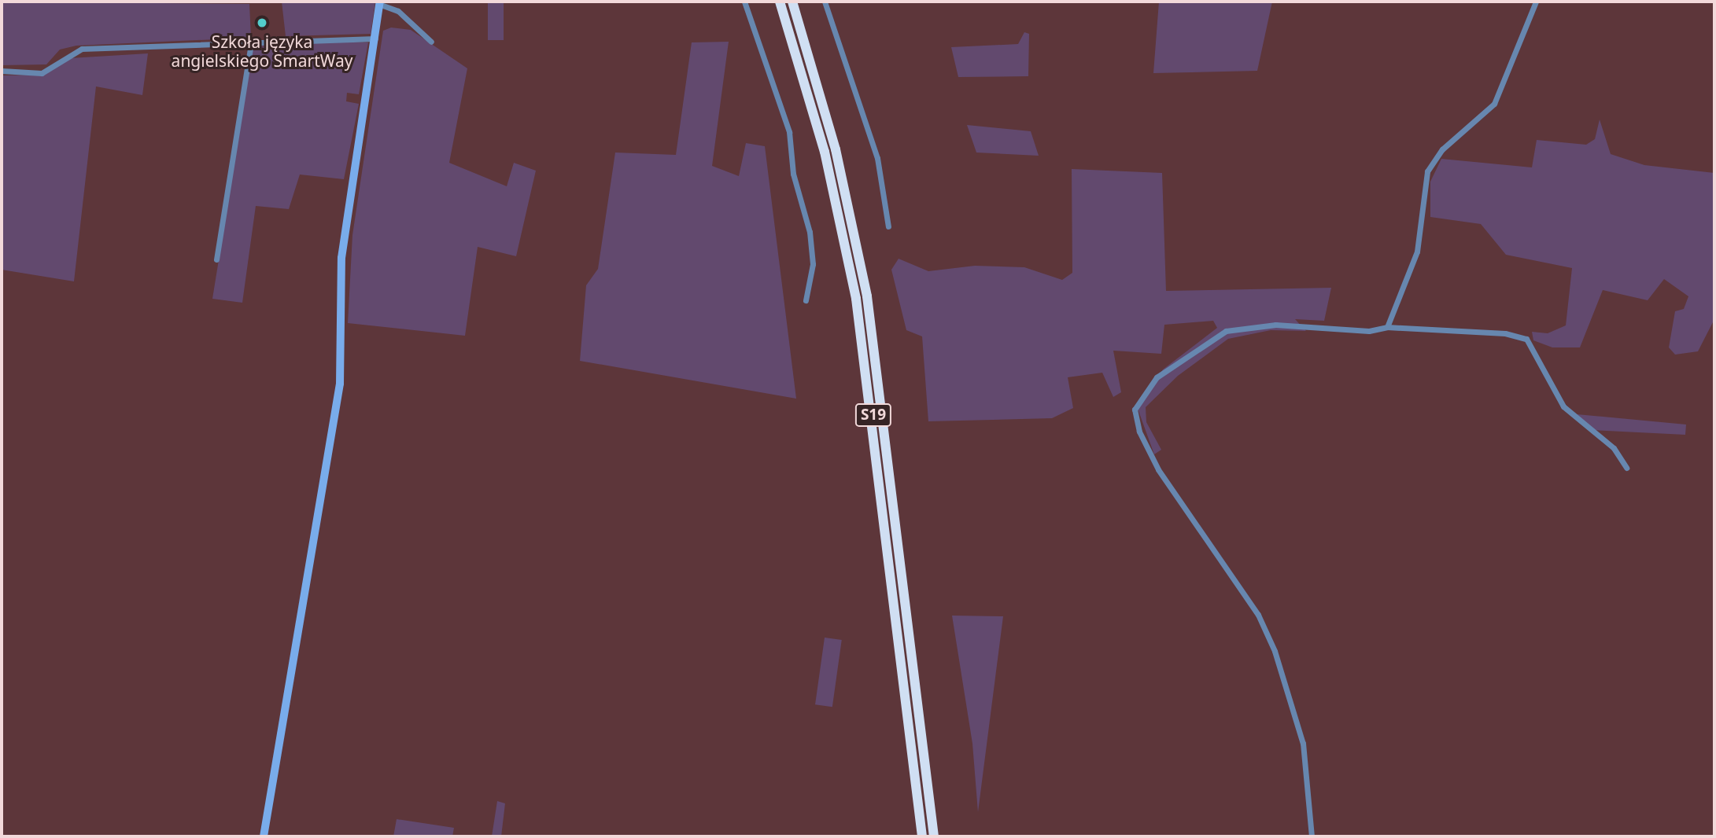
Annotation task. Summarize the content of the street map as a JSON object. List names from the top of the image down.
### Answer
{
  "streets": {
    "highway": ["S19"]
  },
  "places": ["Szkoła języka angielskiego SmartWay"]
}
